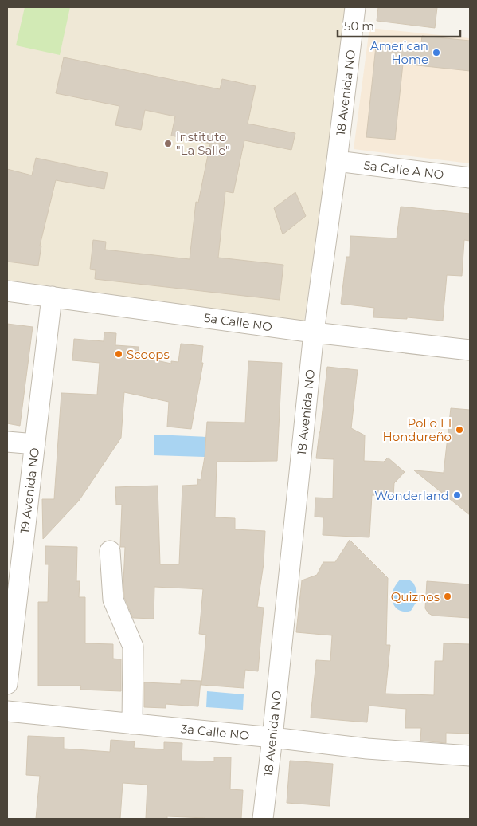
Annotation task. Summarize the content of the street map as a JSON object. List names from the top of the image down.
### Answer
{
  "streets": {
    "street": [
      "18 Avenida NO",
      "5a Calle A NO",
      "5a Calle NO",
      "19 Avenida NO",
      "3a Calle NO"
    ]
  },
  "crossings": [
    ["18 Avenida NO", "5a Calle A NO"],
    ["18 Avenida NO", "5a Calle NO"],
    ["18 Avenida NO", "3a Calle NO"],
    ["5a Calle NO", "19 Avenida NO"]
  ],
  "places": [
    "American Home",
    "Instituto \"La Salle\"",
    "Scoops",
    "Pollo El Hondureño",
    "Wonderland",
    "Quiznos"
  ],
  "scale_bar": "50 m"
}
